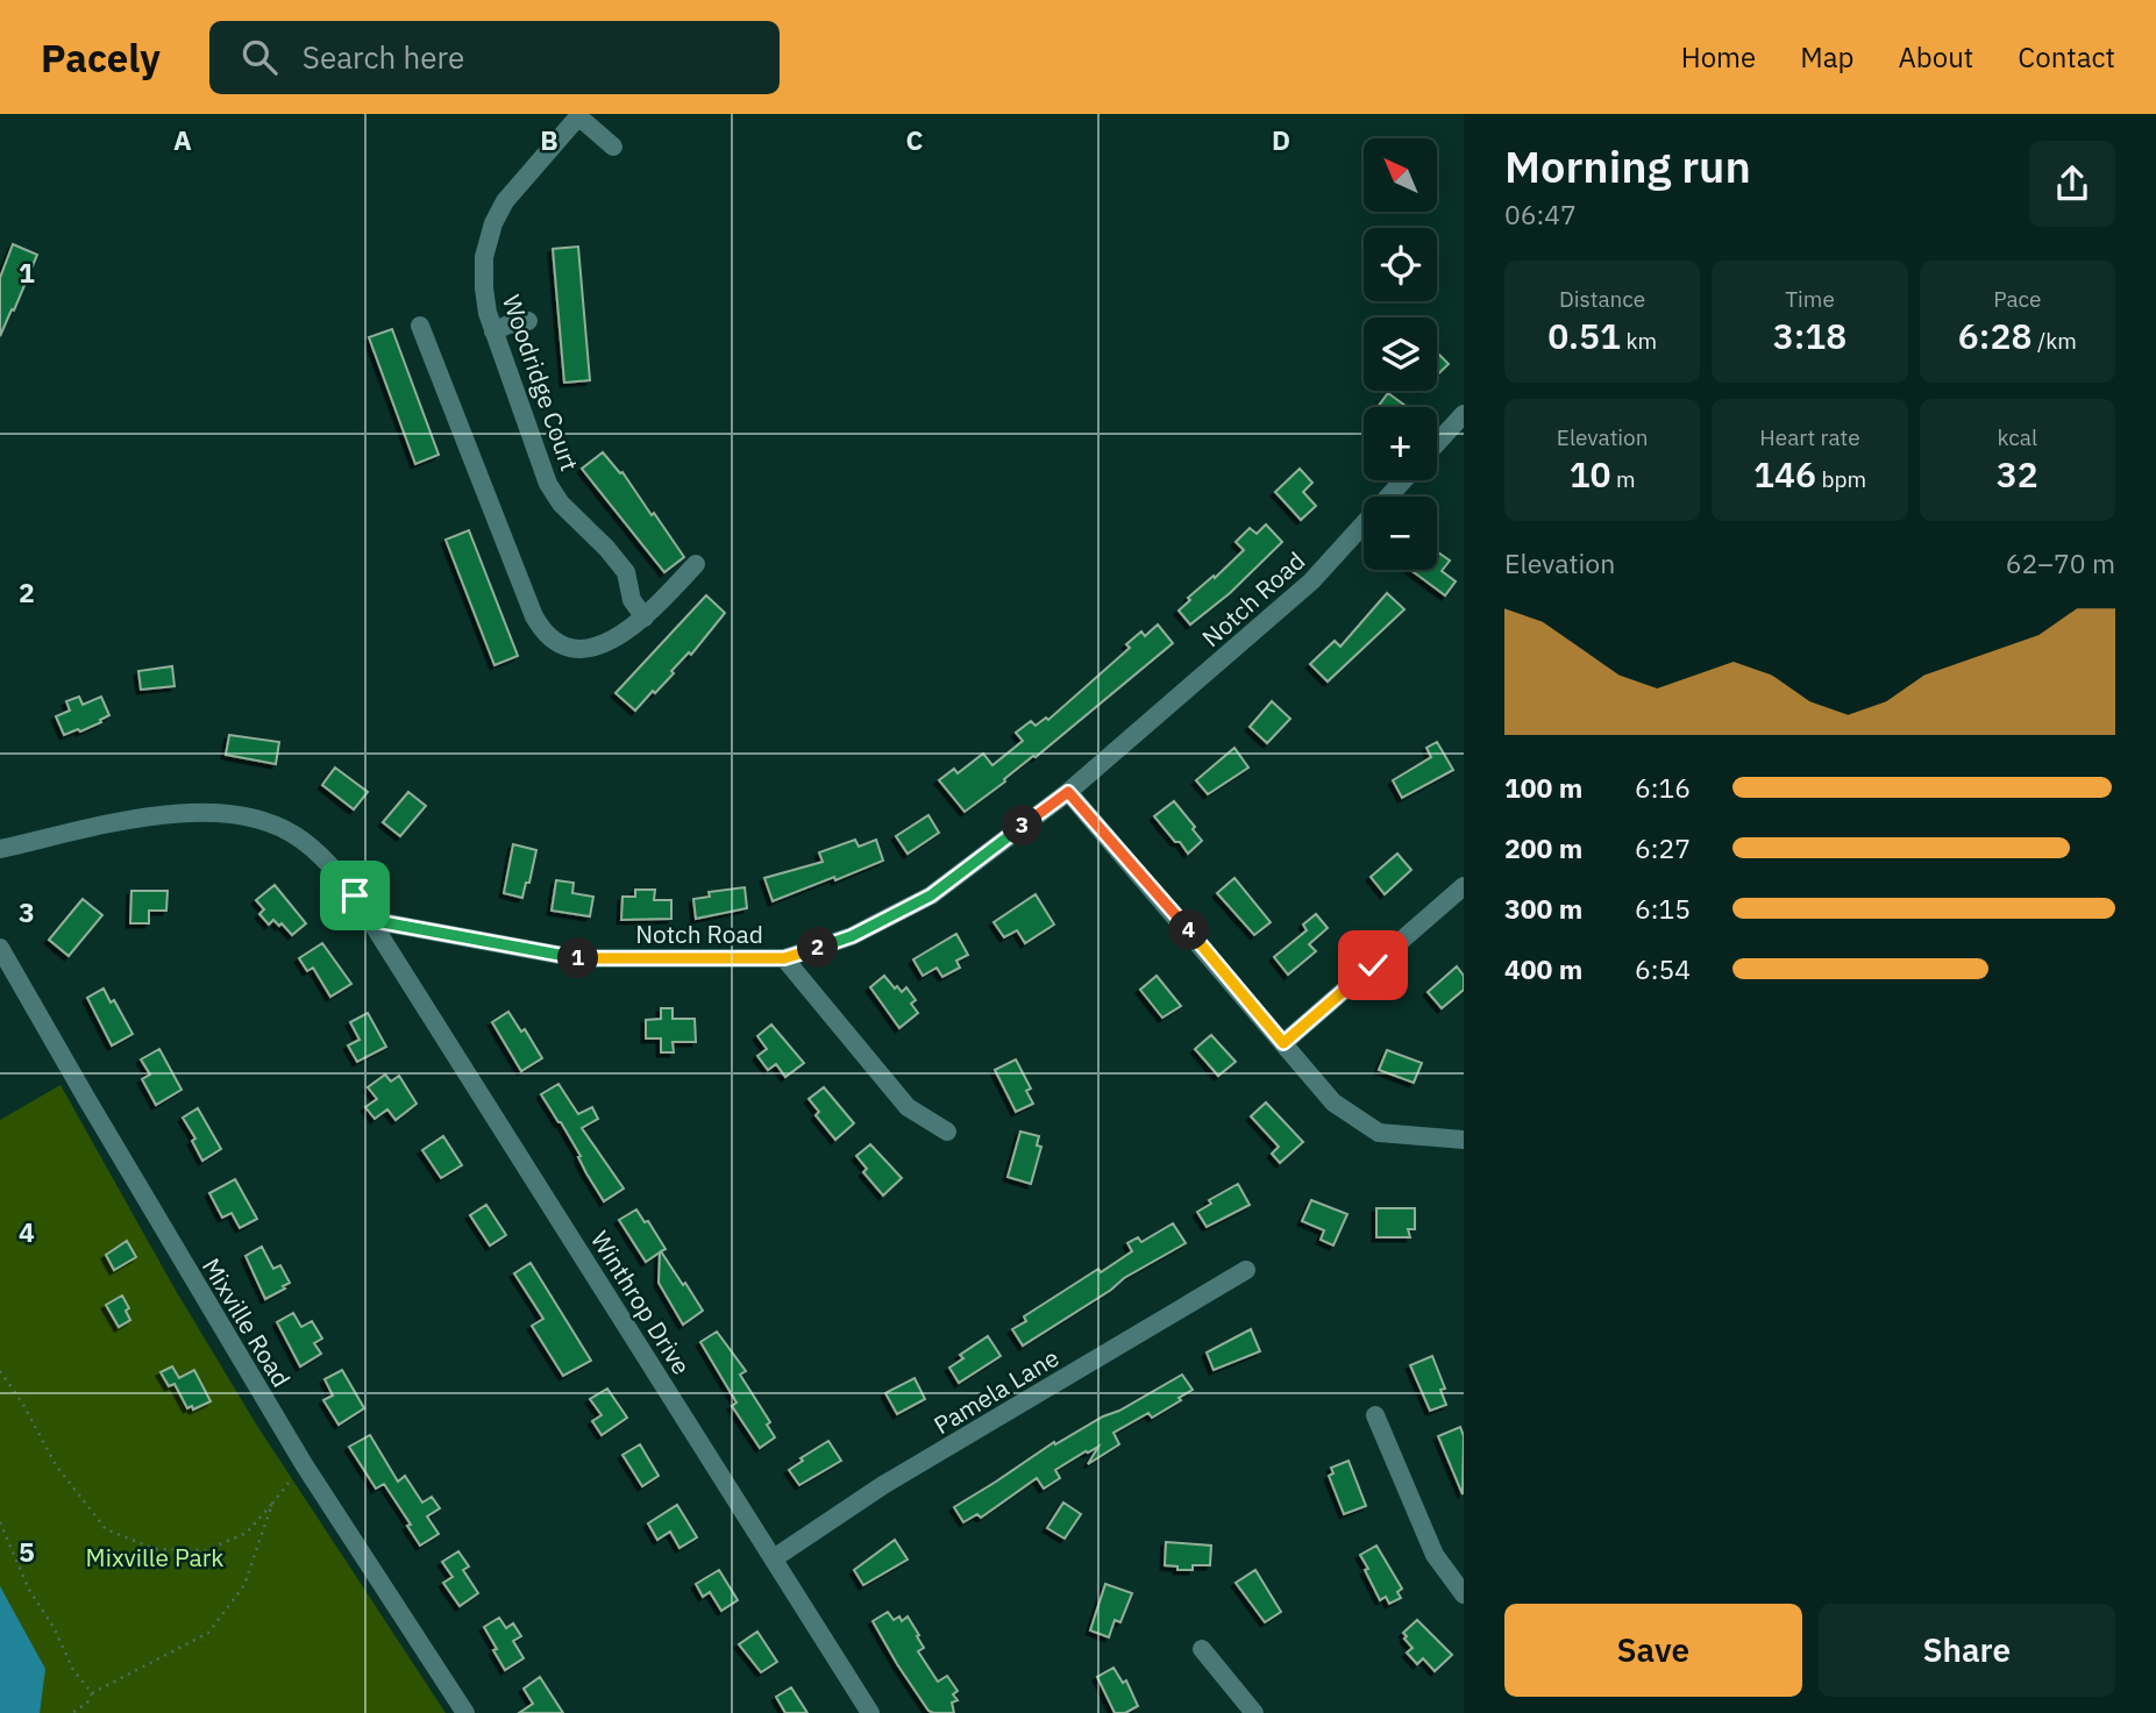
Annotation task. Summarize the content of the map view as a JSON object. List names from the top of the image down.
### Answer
{
  "streets": {
    "street": [
      "Woodridge Court",
      "Notch Road",
      "Winthrop Drive",
      "Mixville Road",
      "Pamela Lane"
    ]
  },
  "crossings": [
    ["Notch Road", "Winthrop Drive"],
    ["Winthrop Drive", "Pamela Lane"]
  ],
  "parks": ["Mixville Park"],
  "north": "top left",
  "page": {
    "header": "Pacely",
    "search": "Search here",
    "nav": [
      "Home",
      "Map",
      "About",
      "Contact"
    ],
    "heading": ["Morning run", "06:47"],
    "map_buttons": ["+", "−"],
    "stats": [
      ["Distance", "0.51 km"],
      ["Time", "3:18"],
      ["Pace", "6:28 /km"],
      ["Elevation", "10 m"],
      ["Heart rate", "146 bpm"],
      ["kcal", "32"]
    ],
    "chart": ["Elevation", "62–70 m"],
    "list": [
      {
        "name": "100 m",
        "note": "6:16"
      },
      {
        "name": "200 m",
        "note": "6:27"
      },
      {
        "name": "300 m",
        "note": "6:15"
      },
      {
        "name": "400 m",
        "note": "6:54"
      }
    ],
    "pins": [
      "3",
      "4",
      "2",
      "1"
    ],
    "buttons": ["Save", "Share"]
  },
  "grid": {
    "columns": [
      "A",
      "B",
      "C",
      "D"
    ],
    "rows": [
      "1",
      "2",
      "3",
      "4",
      "5"
    ]
  }
}
